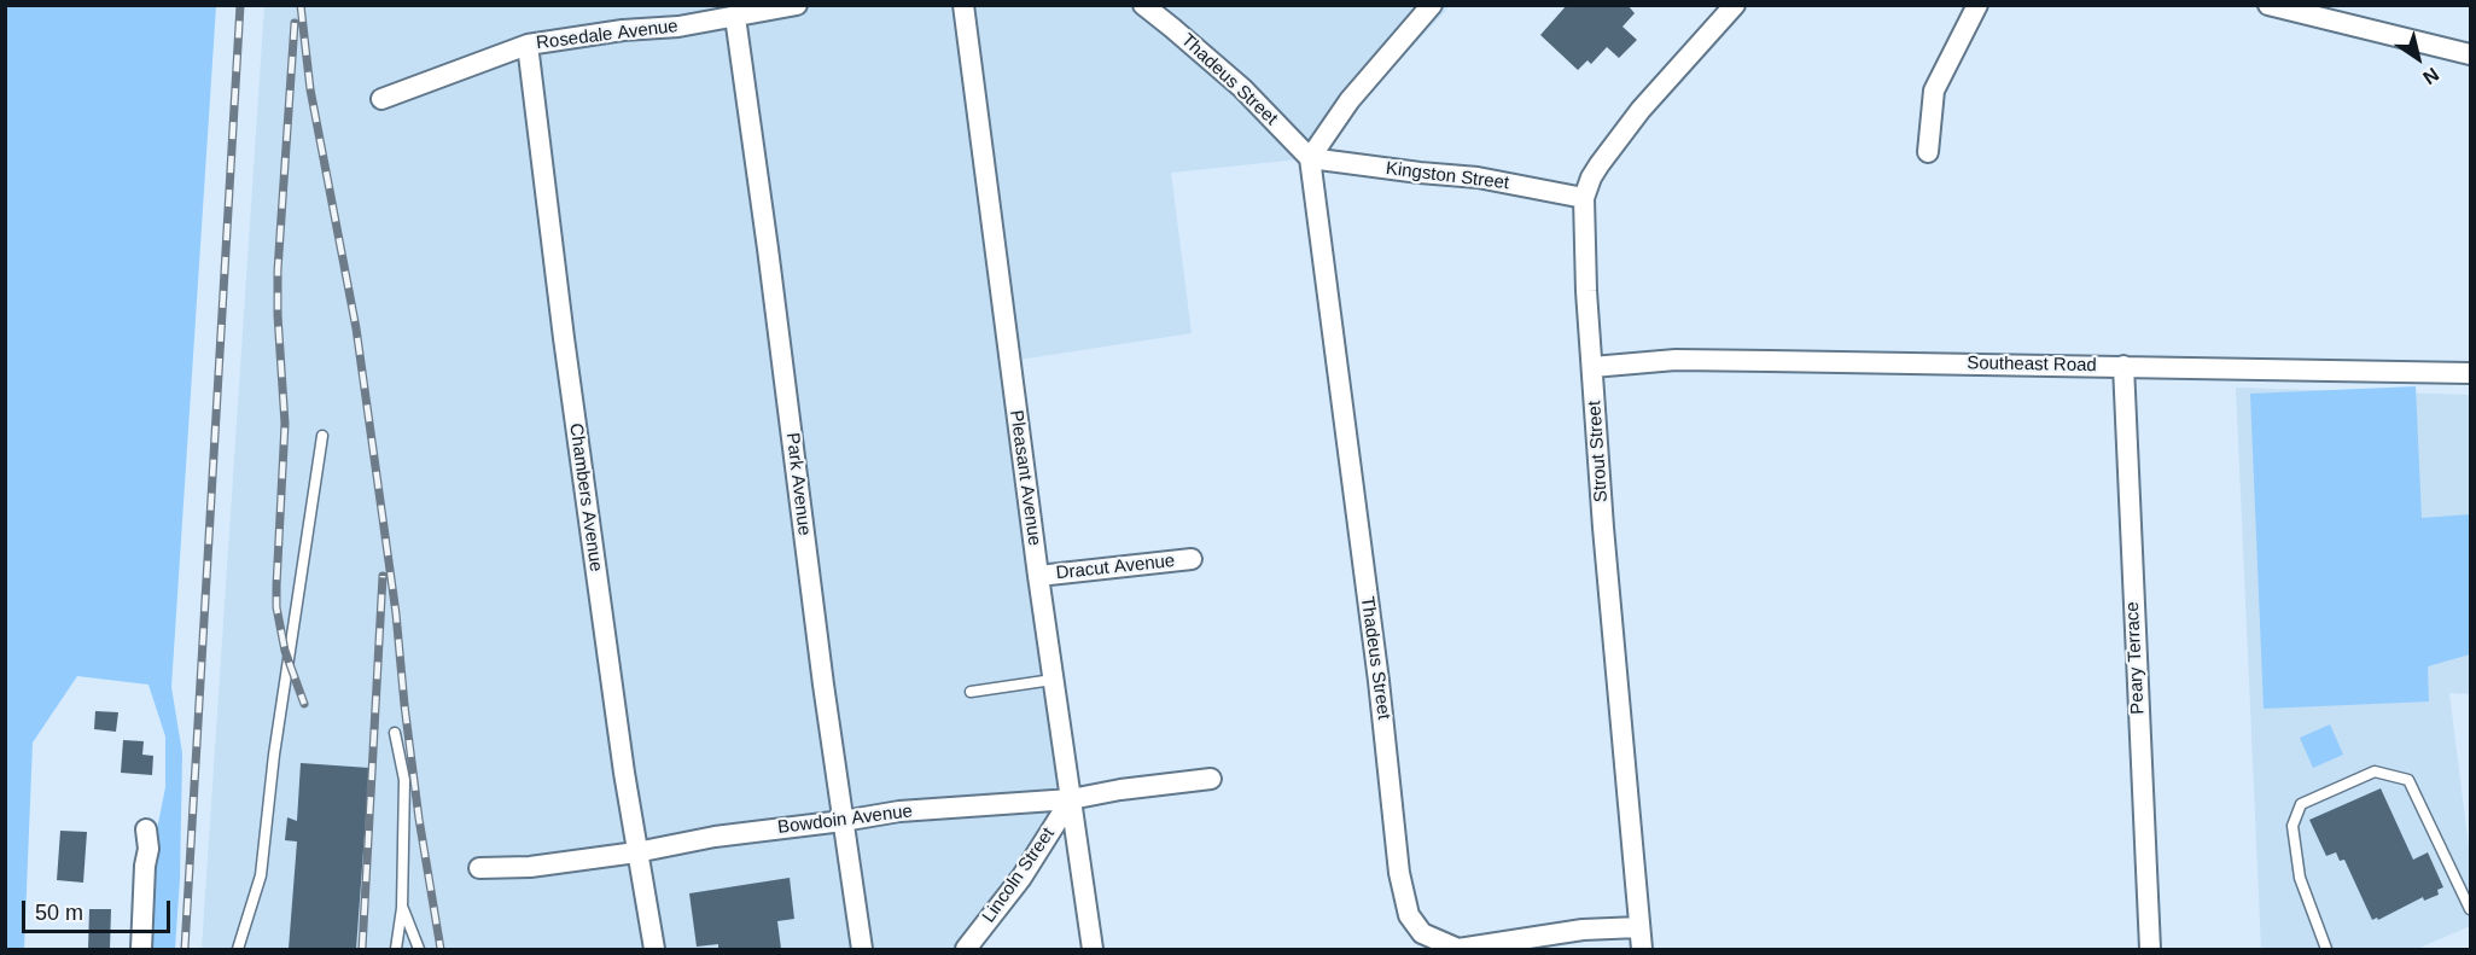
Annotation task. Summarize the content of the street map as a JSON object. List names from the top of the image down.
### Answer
{
  "streets": {
    "street": [
      "Rosedale Avenue",
      "Thadeus Street",
      "Kingston Street",
      "Southeast Road",
      "Strout Street",
      "Pleasant Avenue",
      "Park Avenue",
      "Chambers Avenue",
      "Dracut Avenue",
      "Peary Terrace",
      "Bowdoin Avenue",
      "Lincoln Street"
    ]
  },
  "crossings": [
    ["Rosedale Avenue", "Park Avenue"],
    ["Rosedale Avenue", "Chambers Avenue"],
    ["Thadeus Street", "Kingston Street"],
    ["Thadeus Street", "Strout Street"],
    ["Kingston Street", "Strout Street"],
    ["Southeast Road", "Strout Street"],
    ["Southeast Road", "Peary Terrace"],
    ["Pleasant Avenue", "Dracut Avenue"],
    ["Pleasant Avenue", "Bowdoin Avenue"],
    ["Pleasant Avenue", "Lincoln Street"],
    ["Park Avenue", "Bowdoin Avenue"],
    ["Chambers Avenue", "Bowdoin Avenue"],
    ["Bowdoin Avenue", "Lincoln Street"]
  ],
  "scale_bar": "50 m",
  "north": "bottom right"
}
